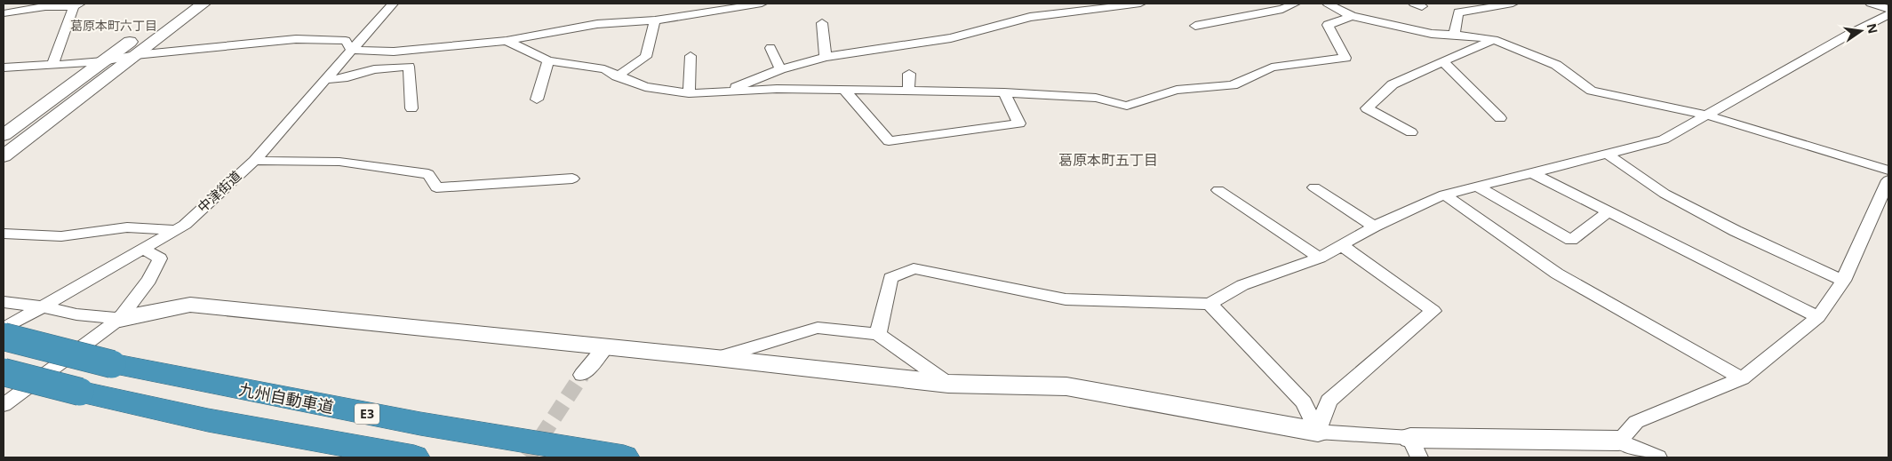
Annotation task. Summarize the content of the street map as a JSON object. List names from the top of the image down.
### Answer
{
  "streets": {
    "highway": ["九州自動車道", "E3"],
    "street": ["中津街道"]
  },
  "districts": ["葛原本町六丁目", "葛原本町五丁目"],
  "north": "right"
}
